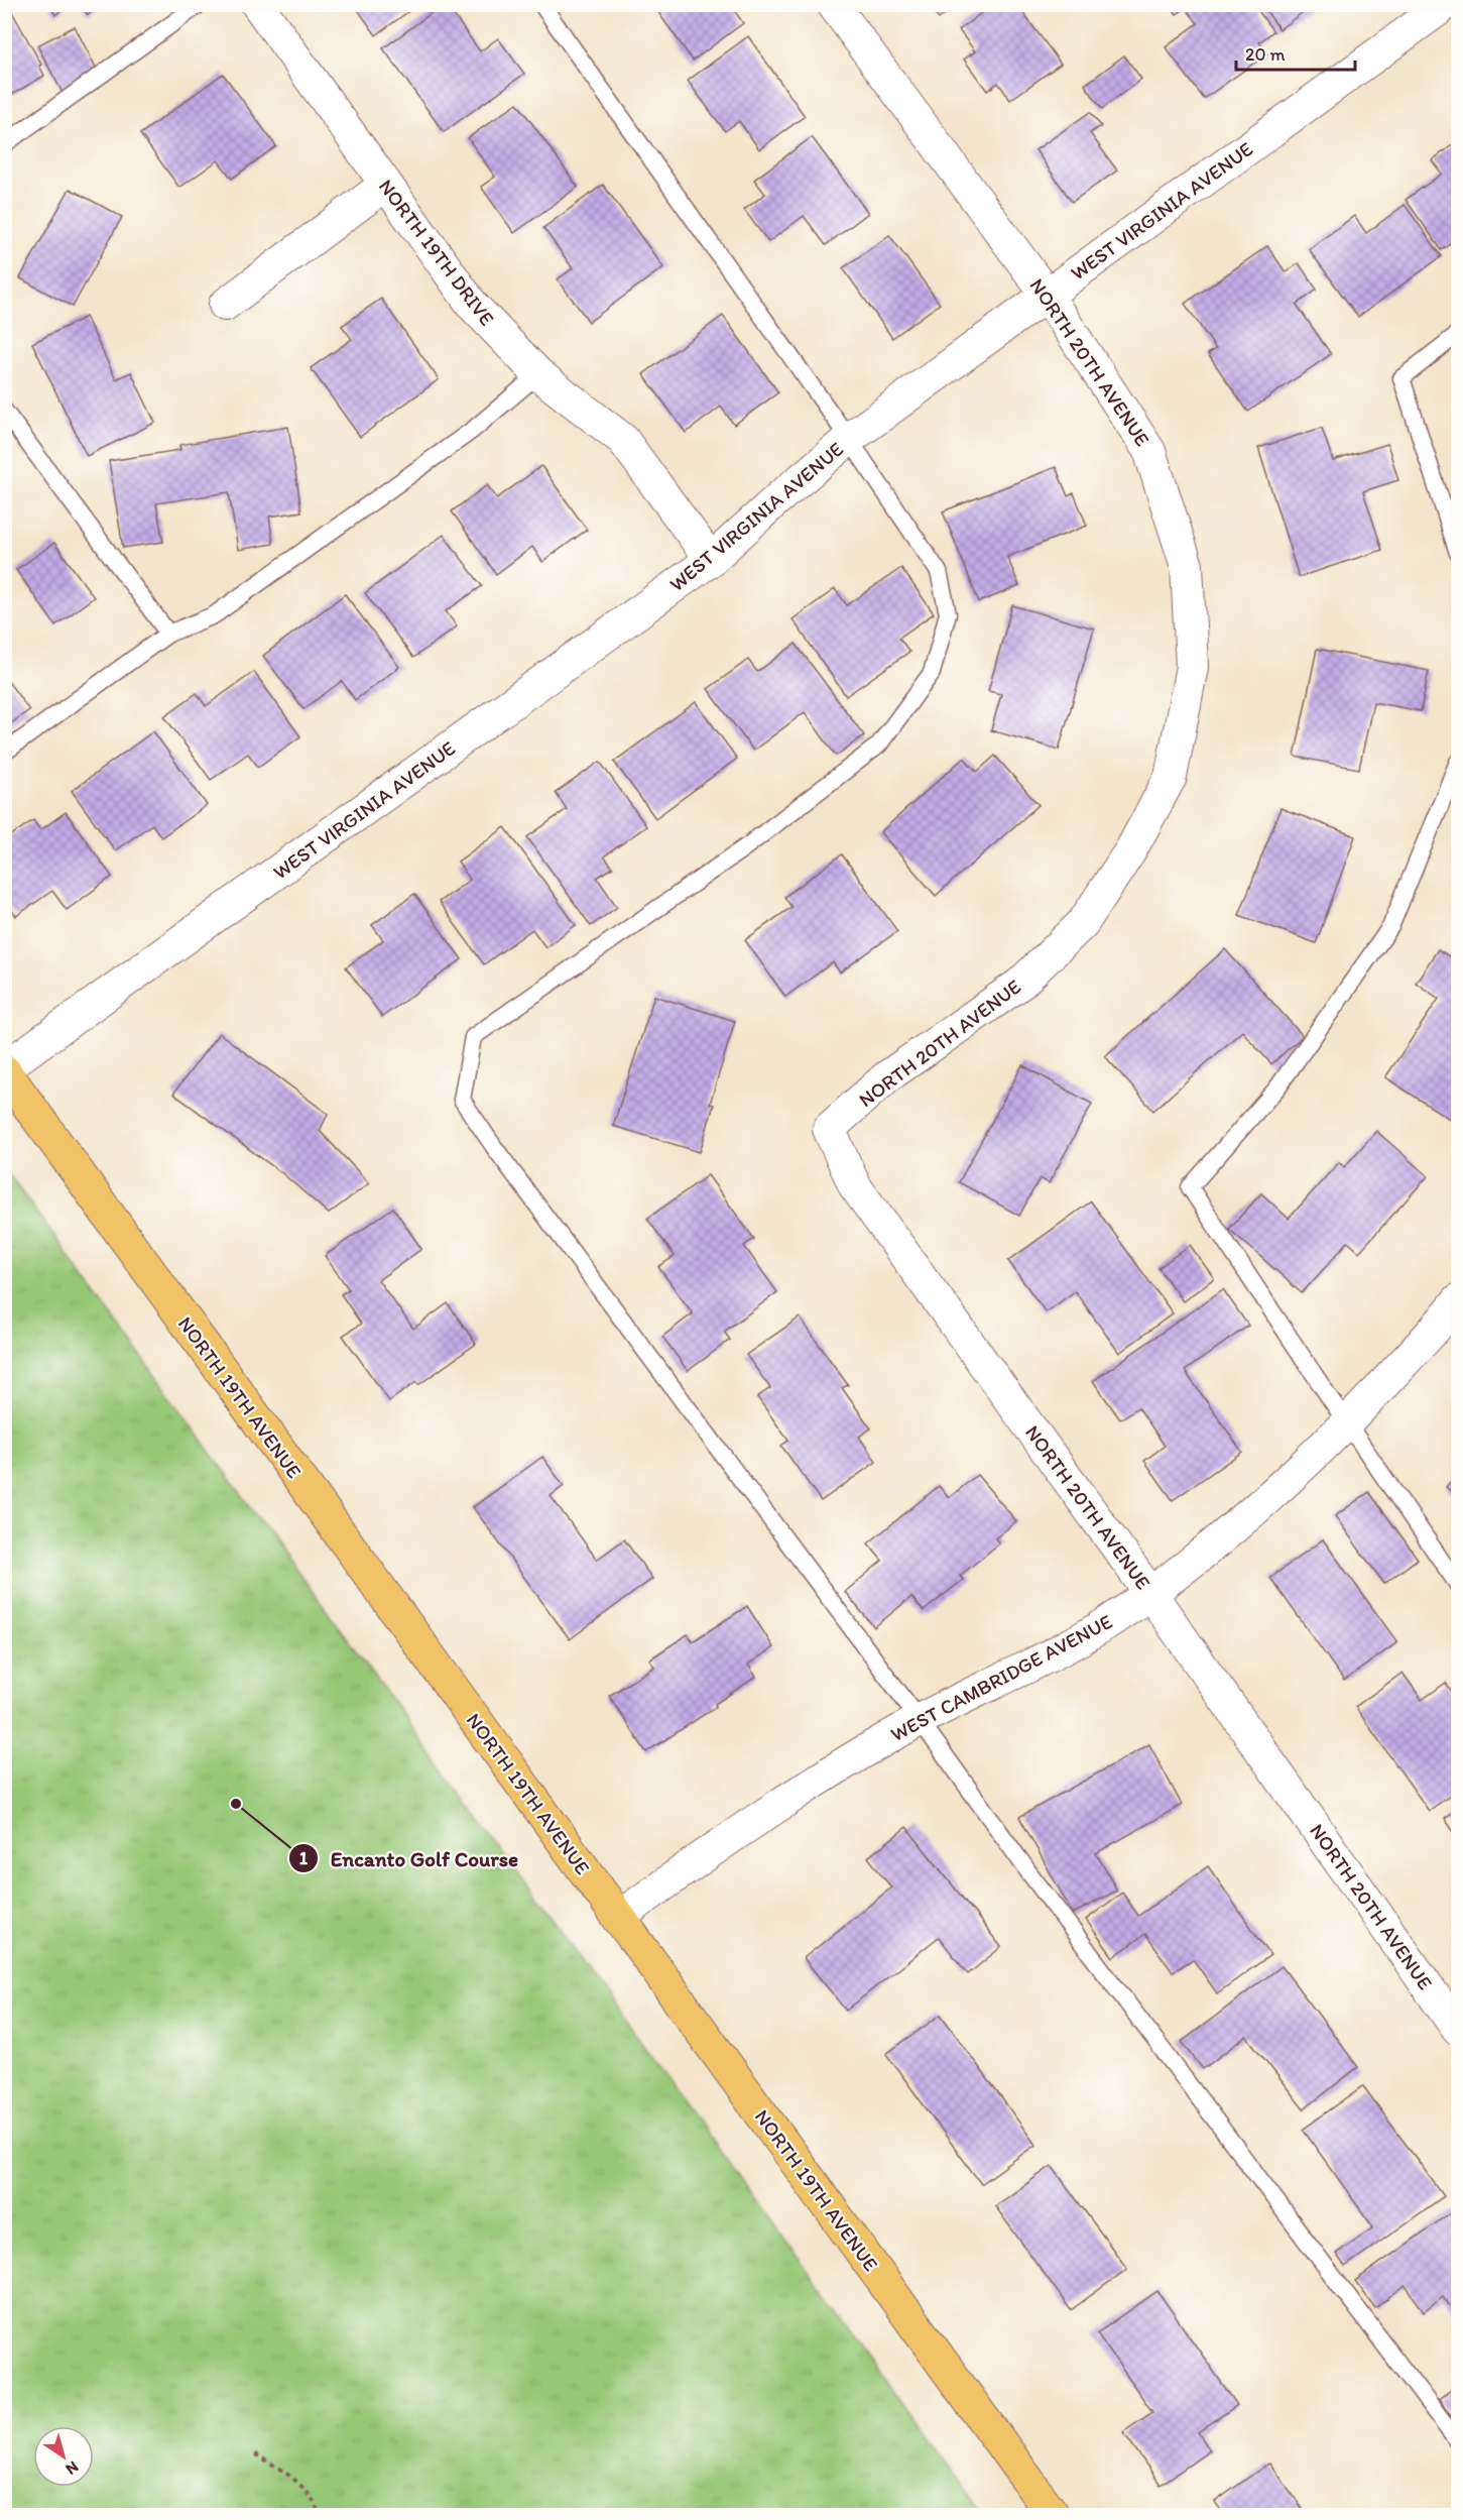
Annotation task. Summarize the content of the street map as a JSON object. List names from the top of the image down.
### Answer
{
  "streets": {
    "main road": ["NORTH 19TH AVENUE"],
    "street": [
      "WEST VIRGINIA AVENUE",
      "NORTH 19TH DRIVE",
      "NORTH 20TH AVENUE",
      "WEST CAMBRIDGE AVENUE"
    ]
  },
  "crossings": [
    ["WEST VIRGINIA AVENUE", "NORTH 19TH DRIVE"],
    ["WEST VIRGINIA AVENUE", "NORTH 20TH AVENUE"],
    ["WEST VIRGINIA AVENUE", "NORTH 19TH AVENUE"],
    ["NORTH 20TH AVENUE", "WEST CAMBRIDGE AVENUE"],
    ["NORTH 19TH AVENUE", "WEST CAMBRIDGE AVENUE"]
  ],
  "places": ["Encanto Golf Course"],
  "scale_bar": "20 m",
  "north": "bottom right"
}
